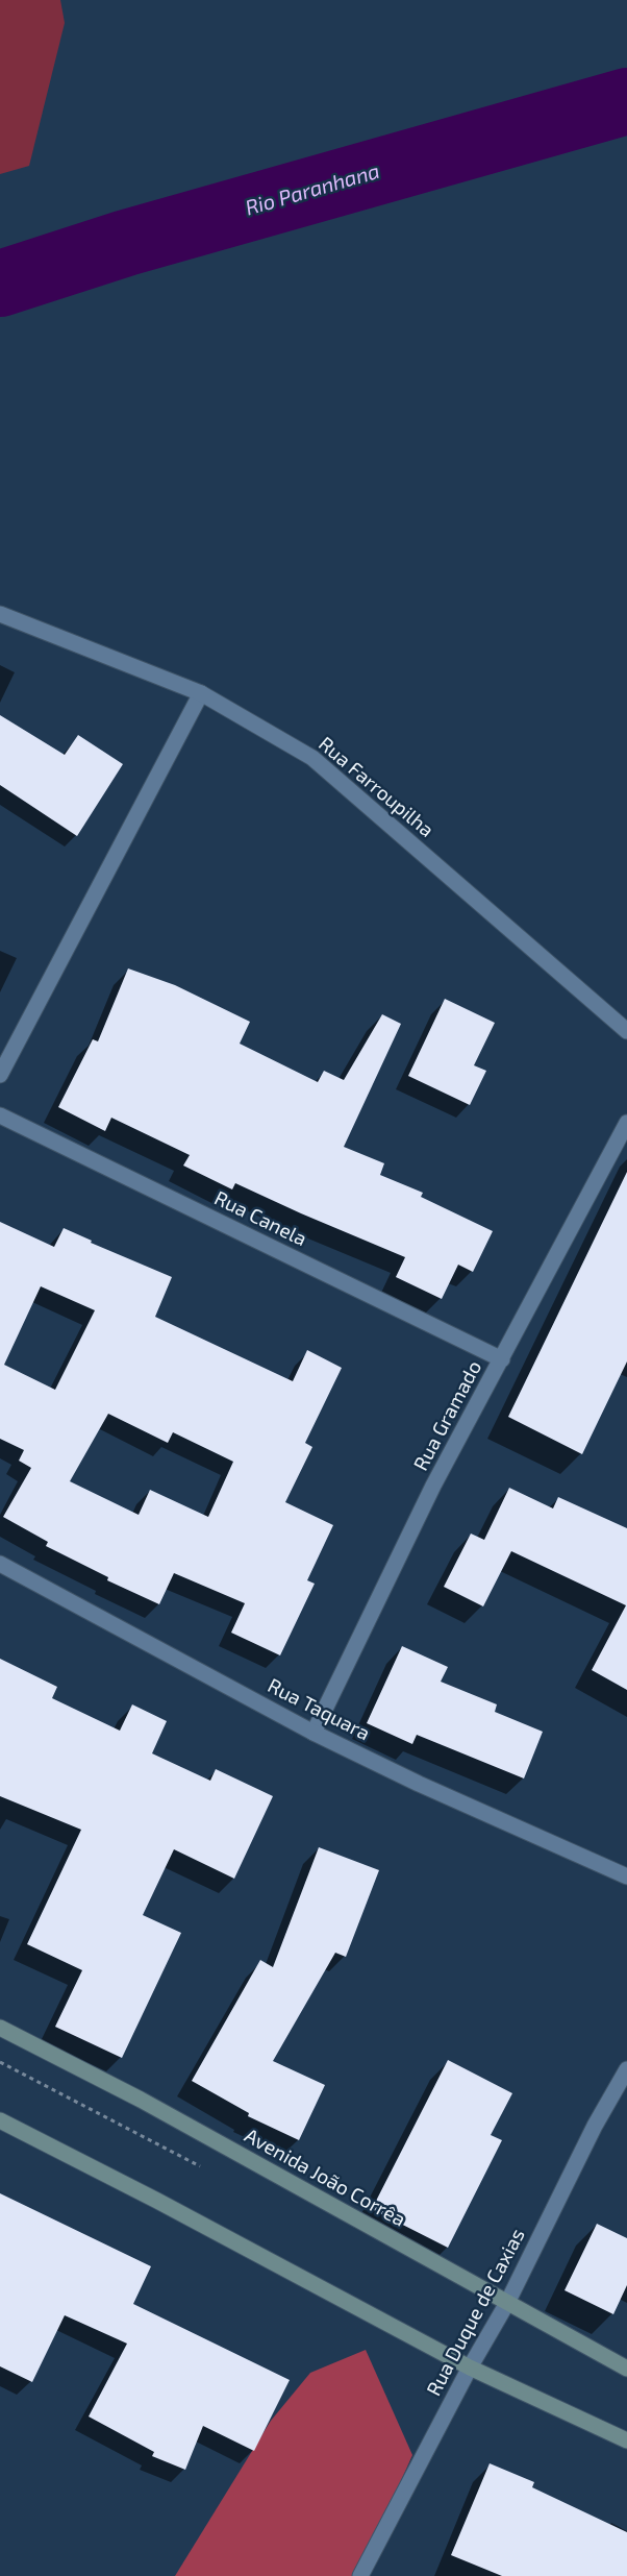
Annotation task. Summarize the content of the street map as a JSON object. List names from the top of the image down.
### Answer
{
  "streets": {
    "main road": ["Avenida João Corrêa"],
    "street": [
      "Rua Farroupilha",
      "Rua Canela",
      "Rua Gramado",
      "Rua Taquara",
      "Rua Duque de Caxias"
    ]
  },
  "crossings": [
    ["Rua Canela", "Rua Gramado"],
    ["Rua Gramado", "Rua Taquara"],
    ["Avenida João Corrêa", "Rua Duque de Caxias"]
  ],
  "water": ["Rio Paranhana"]
}
